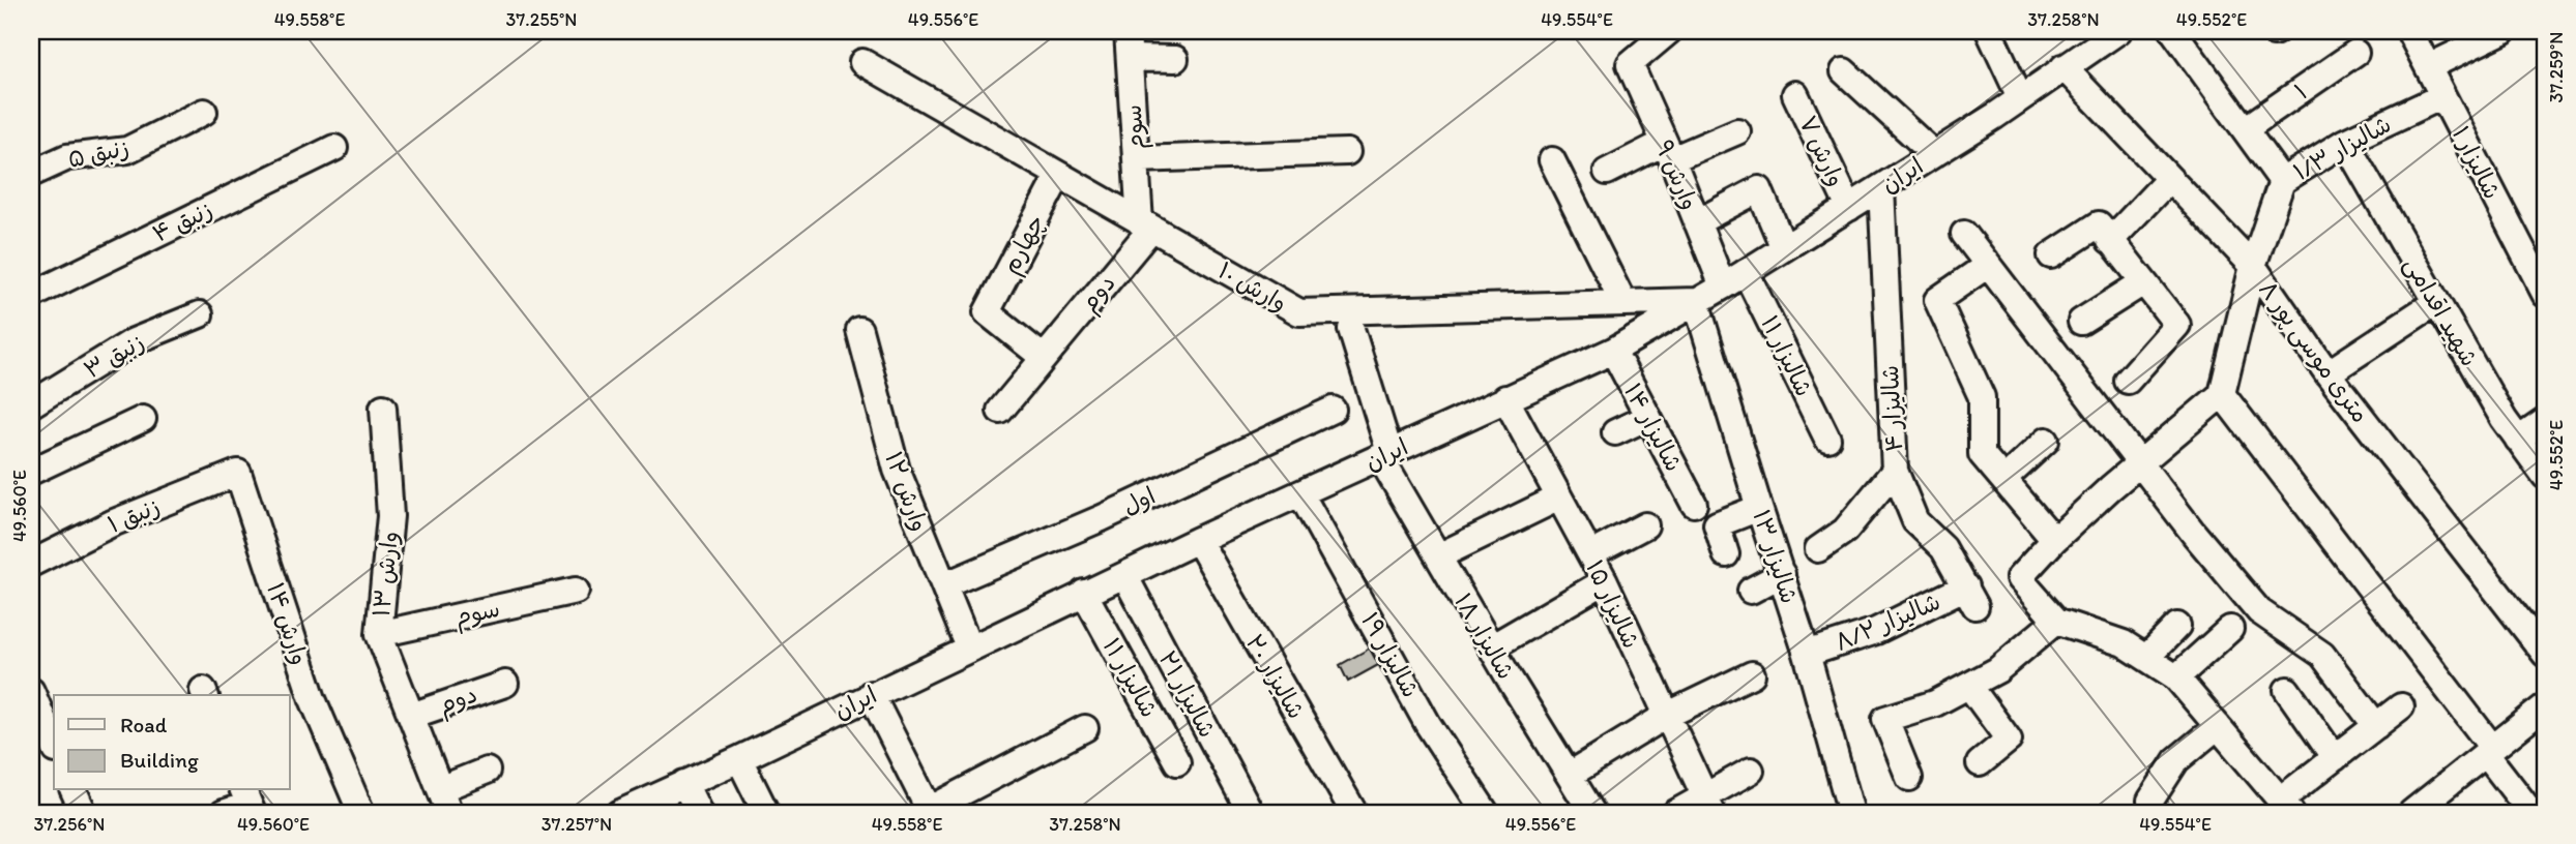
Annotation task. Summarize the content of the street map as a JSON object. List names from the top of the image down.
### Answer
{
  "streets": {
    "street": [
      "۱",
      "سوم",
      "شالیزار ۱/۳",
      "وارش ۷",
      "زنبق ۵",
      "شاليزار ۱",
      "وارش ۹",
      "ایران",
      "زنبق ۴",
      "چهارم",
      "وارش ۱۰",
      "دوم",
      "شهید اقدامی",
      "۸ متری موسی پور",
      "زنبق ۳",
      "شالیزار ۱۱",
      "شالیزار ۴",
      "شالیزار ۱۴",
      "وارش ۱۲",
      "اول",
      "زنبق ۱",
      "شالیزار ۱۳",
      "وارش ۱۳",
      "شالیزار ۱۵",
      "شالیزار ۸/۲",
      "وارش ۱۴",
      "شالیزار ۱۸",
      "شالیزار ۱۹",
      "شالیزار ۲۰",
      "شالیزار ۲۱"
    ]
  },
  "crossings": [
    ["سوم", "وارش ۱۰"],
    ["سوم", "دوم"],
    ["سوم", "وارش ۱۳"],
    ["شالیزار ۱/۳", "شاليزار ۱"],
    ["شالیزار ۱/۳", "شهید اقدامی"],
    ["شالیزار ۱/۳", "۸ متری موسی پور"],
    ["وارش ۷", "ایران"],
    ["وارش ۹", "ایران"],
    ["ایران", "وارش ۱۰"],
    ["ایران", "۸ متری موسی پور"],
    ["ایران", "شالیزار ۱۱"],
    ["ایران", "شالیزار ۴"],
    ["ایران", "شالیزار ۱۴"],
    ["ایران", "وارش ۱۲"],
    ["ایران", "شالیزار ۱۳"],
    ["ایران", "شالیزار ۱۵"],
    ["ایران", "شالیزار ۱۸"],
    ["ایران", "شالیزار ۱۹"],
    ["ایران", "شالیزار ۲۰"],
    ["ایران", "شالیزار ۲۱"],
    ["چهارم", "وارش ۱۰"],
    ["چهارم", "دوم"],
    ["وارش ۱۰", "دوم"],
    ["وارش ۱۰", "شالیزار ۱۳"],
    ["دوم", "وارش ۱۳"],
    ["شالیزار ۴", "شالیزار ۸/۲"],
    ["وارش ۱۲", "اول"],
    ["زنبق ۱", "وارش ۱۴"],
    ["شالیزار ۱۳", "شالیزار ۸/۲"]
  ],
  "legend": ["Road", "Building"],
  "coordinates": [
    "49.558°E",
    "37.255°N",
    "49.556°E",
    "49.554°E",
    "37.258°N",
    "49.552°E",
    "37.259°N",
    "49.560°E",
    "37.256°N",
    "37.257°N"
  ]
}
